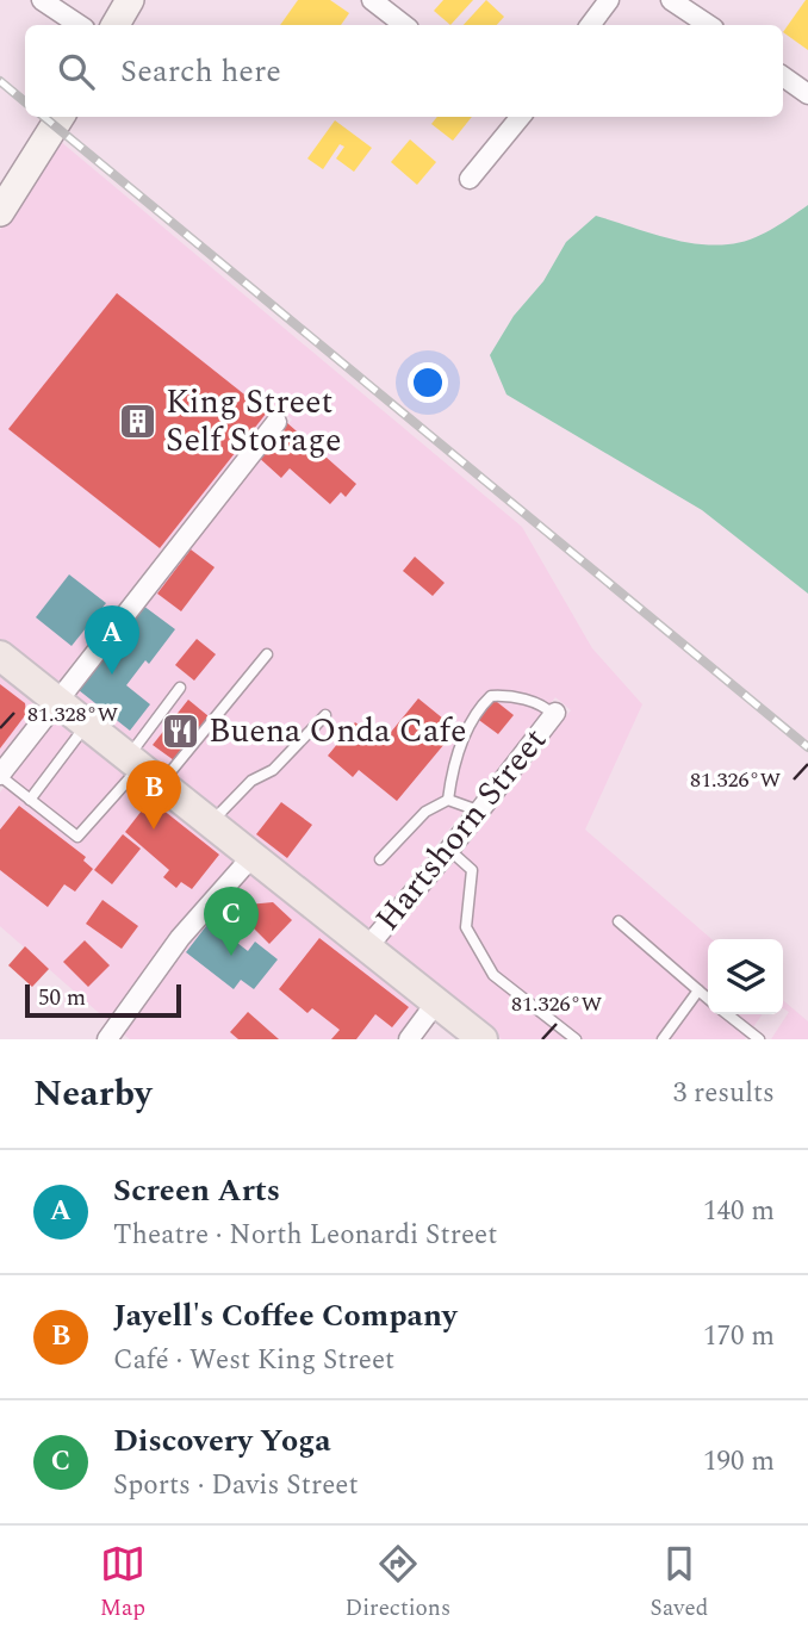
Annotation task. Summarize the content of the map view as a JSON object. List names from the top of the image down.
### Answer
{
  "streets": {
    "street": ["Hartshorn Street"]
  },
  "places": {
    "building": ["King Street Self Storage"],
    "restaurant": ["Buena Onda Cafe"]
  },
  "scale_bar": "50 m",
  "page": {
    "search": "Search here",
    "pins": ["A", "B", "C"],
    "scale": "50 m",
    "heading": ["Nearby", "3 results"],
    "list": [
      {
        "mark": "A",
        "name": "Screen Arts",
        "note": "Theatre · North Leonardi Street",
        "value": "140 m"
      },
      {
        "mark": "B",
        "name": "Jayell's Coffee Company",
        "note": "Café · West King Street",
        "value": "170 m"
      },
      {
        "mark": "C",
        "name": "Discovery Yoga",
        "note": "Sports · Davis Street",
        "value": "190 m"
      }
    ],
    "nav": ["Map", "Directions", "Saved"]
  },
  "coordinates": ["81.328°W", "81.326°W"]
}
